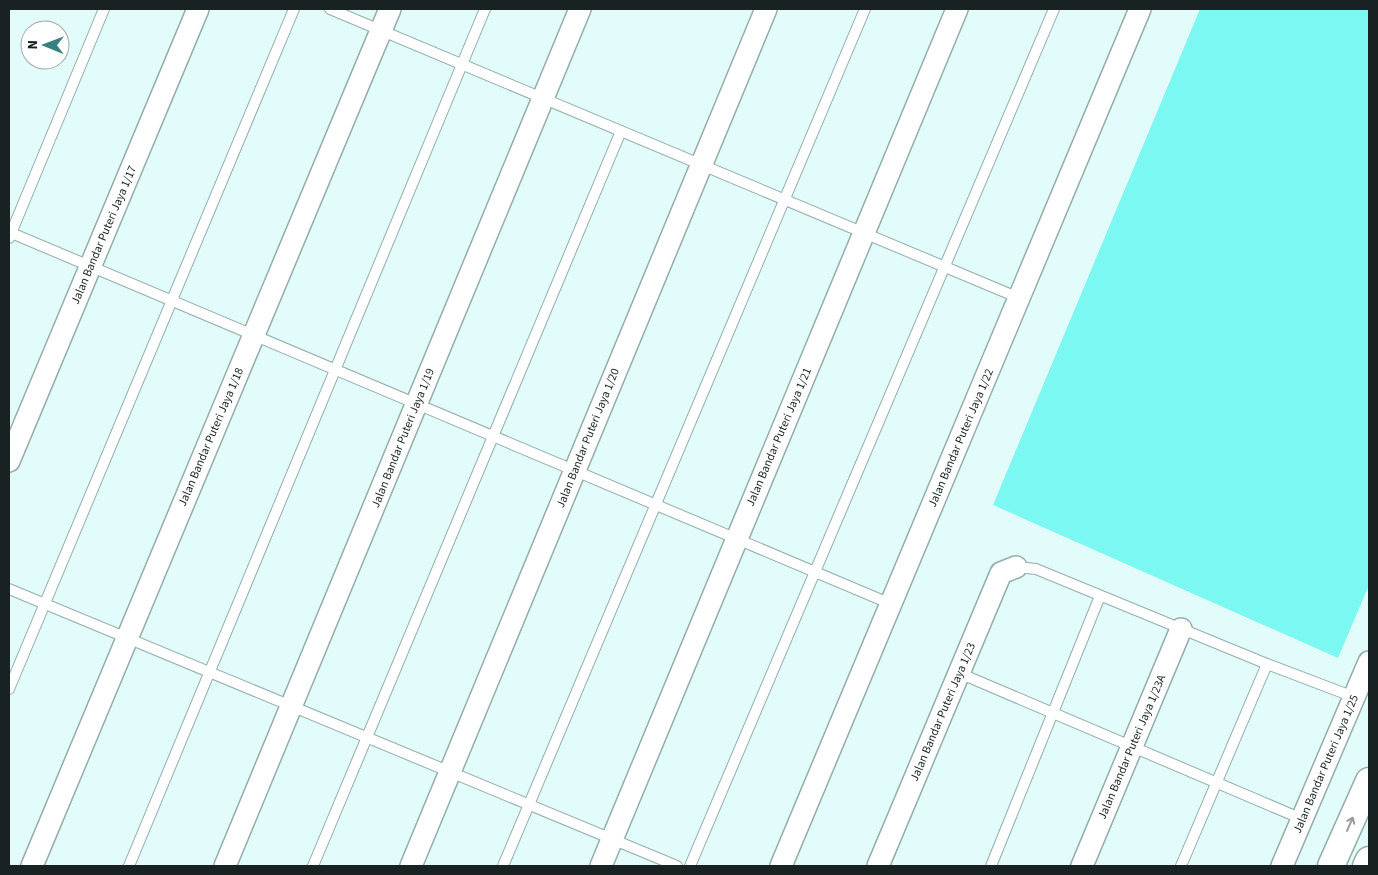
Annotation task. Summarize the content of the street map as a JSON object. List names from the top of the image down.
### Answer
{
  "streets": {
    "street": [
      "Jalan Bandar Puteri Jaya 1/17",
      "Jalan Bandar Puteri Jaya 1/18",
      "Jalan Bandar Puteri Jaya 1/21",
      "Jalan Bandar Puteri Jaya 1/19",
      "Jalan Bandar Puteri Jaya 1/20",
      "Jalan Bandar Puteri Jaya 1/22",
      "Jalan Bandar Puteri Jaya 1/23",
      "Jalan Bandar Puteri Jaya 1/23A",
      "Jalan Bandar Puteri Jaya 1/25"
    ]
  },
  "north": "left"
}
